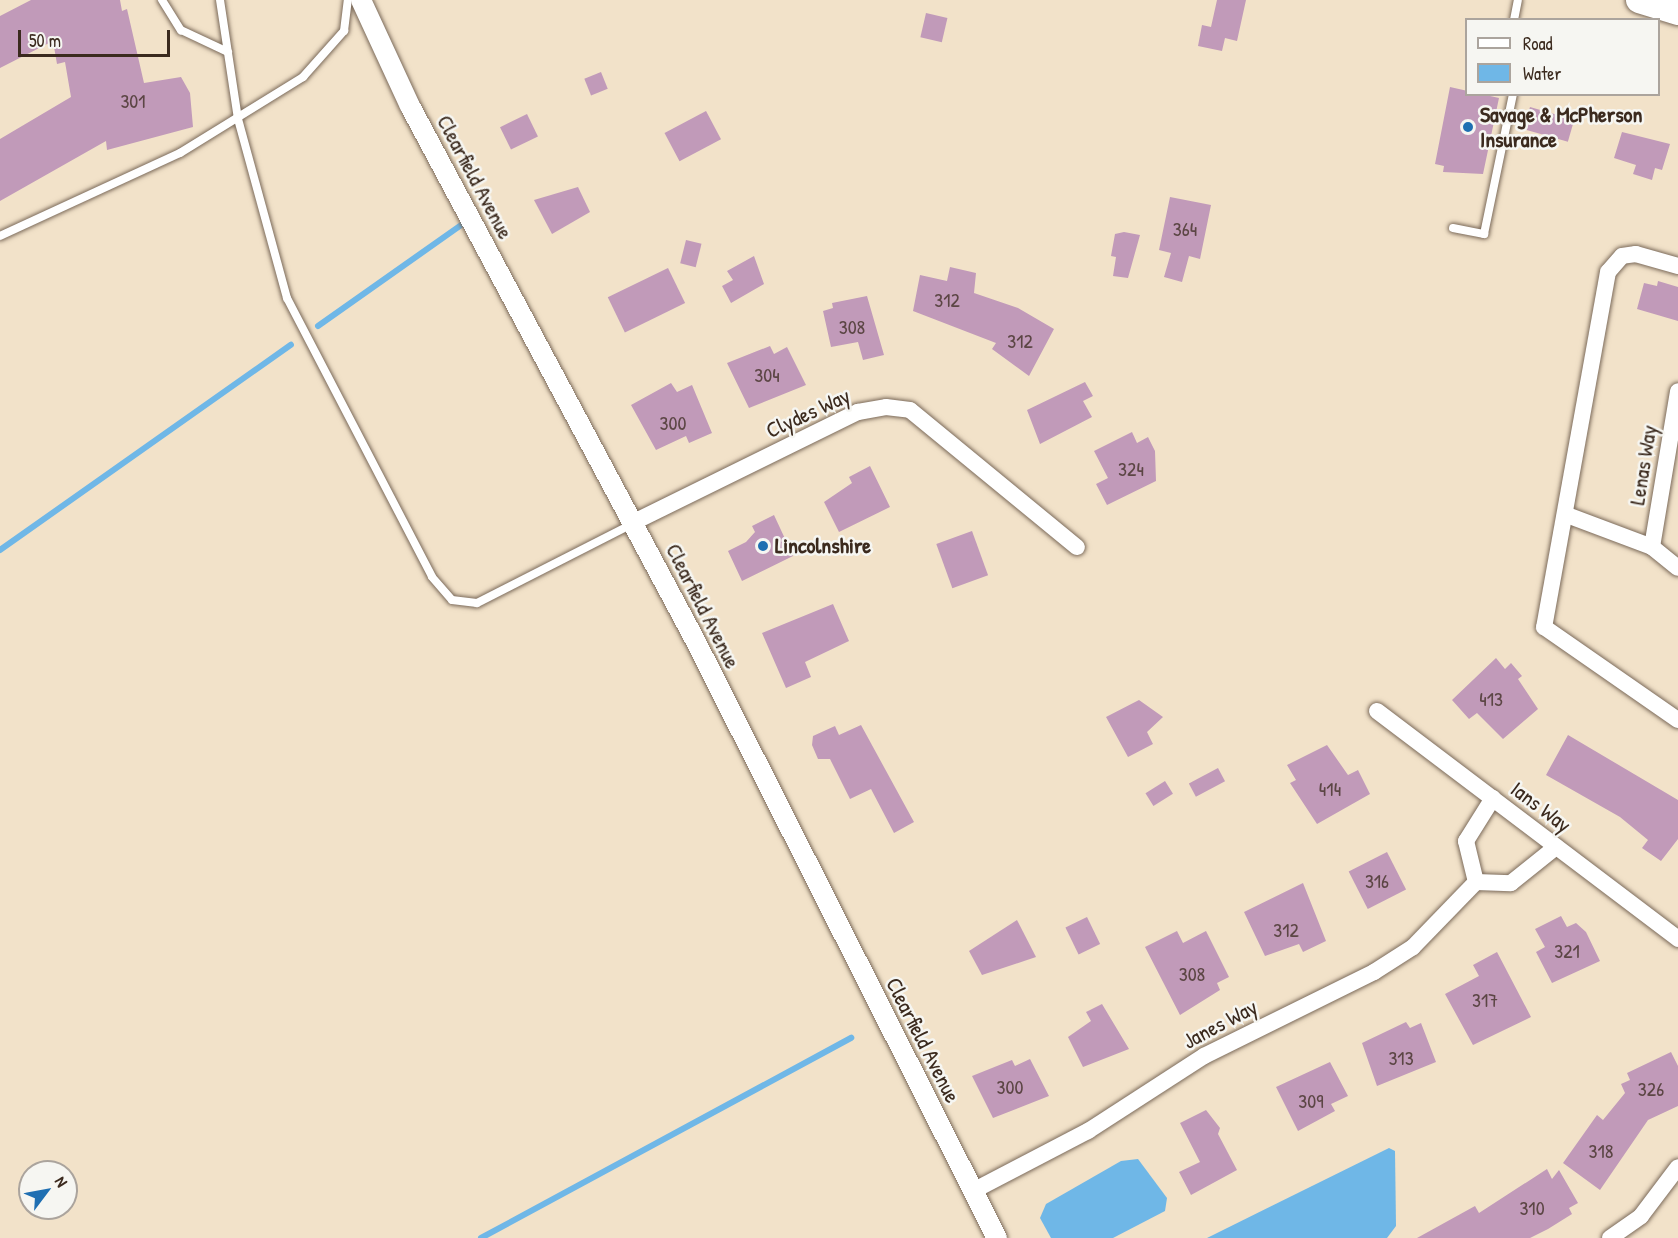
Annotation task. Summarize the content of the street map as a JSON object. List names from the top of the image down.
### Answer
{
  "streets": {
    "street": [
      "Clearfield Avenue",
      "Clydes Way",
      "Lenas Way",
      "Ians Way",
      "Janes Way"
    ]
  },
  "crossings": [
    ["Clearfield Avenue", "Clydes Way"],
    ["Clearfield Avenue", "Janes Way"]
  ],
  "places": ["Savage & McPherson Insurance", "Lincolnshire"],
  "house_numbers": [
    "301",
    "364",
    "312",
    "308",
    "312",
    "304",
    "300",
    "324",
    "413",
    "414",
    "316",
    "312",
    "321",
    "308",
    "317",
    "313",
    "300",
    "326",
    "309",
    "318",
    "310"
  ],
  "legend": ["Road", "Water"],
  "scale_bar": "50 m",
  "north": "top right"
}
